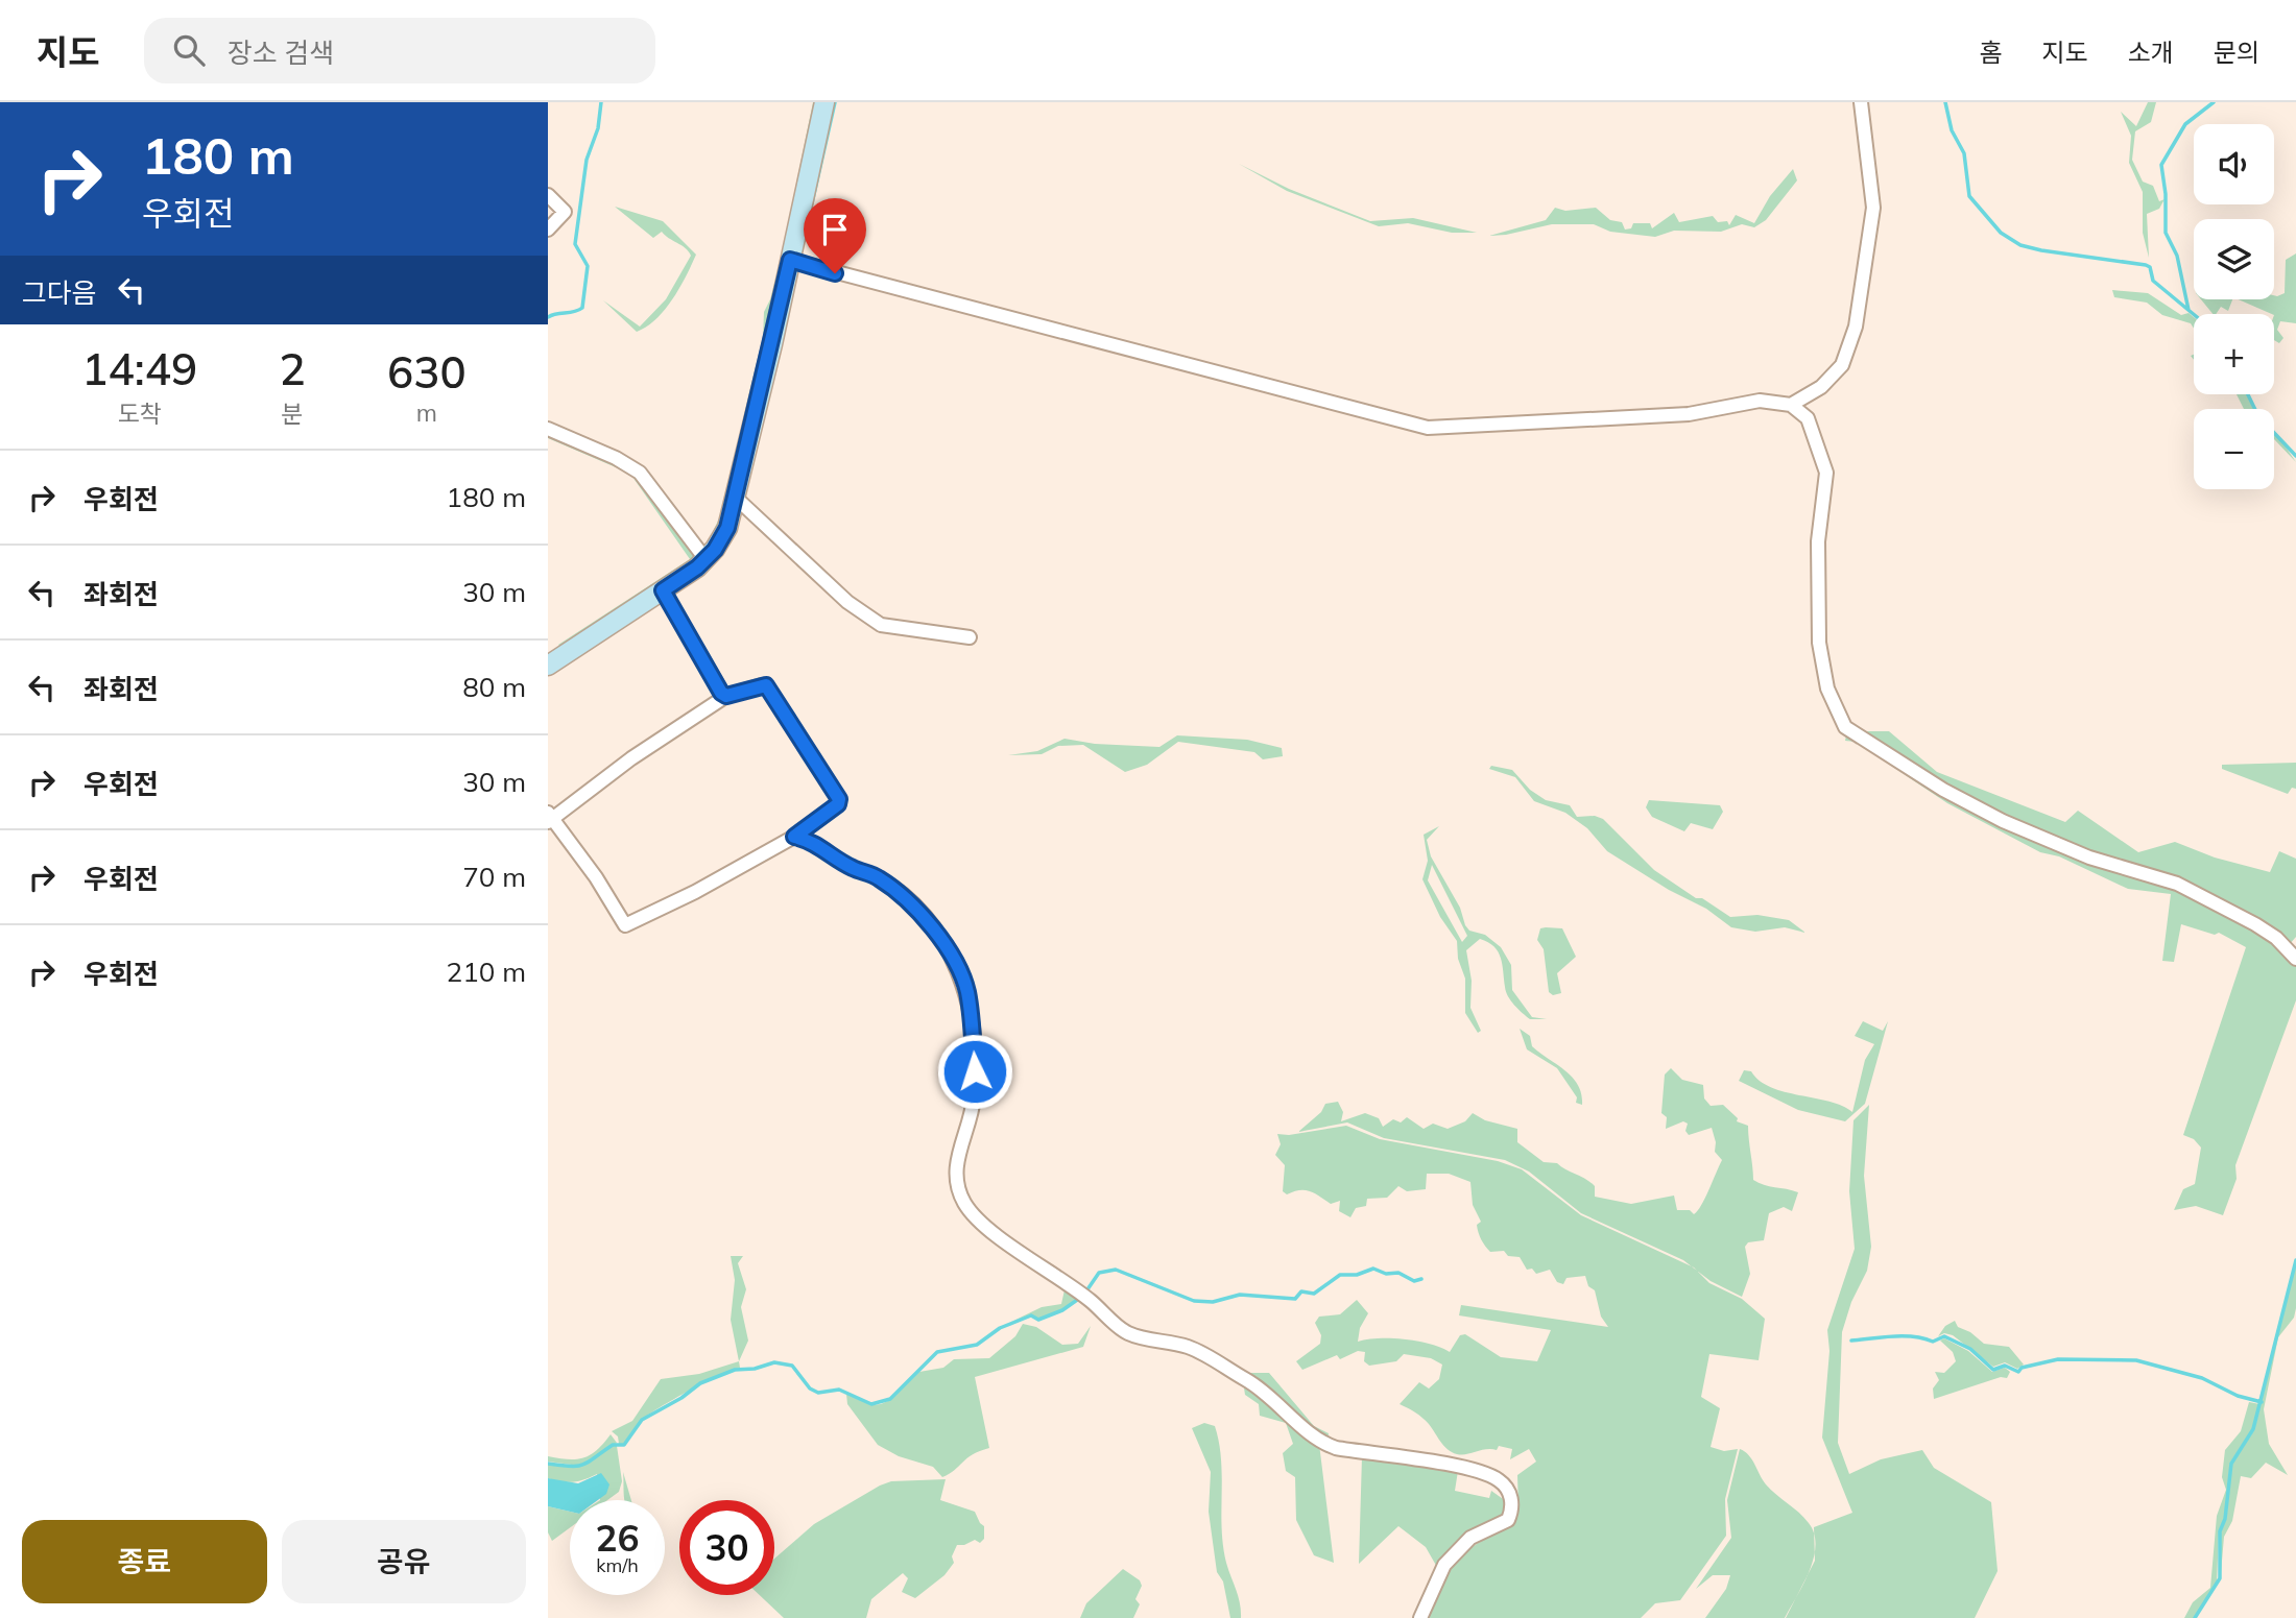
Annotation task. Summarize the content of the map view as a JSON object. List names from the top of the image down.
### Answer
{
  "page": {
    "header": "지도",
    "search": "장소 검색",
    "nav": [
      "홈",
      "지도",
      "소개",
      "문의"
    ],
    "turn": ["180 m", "우회전"],
    "map_buttons": ["+", "−"],
    "then": "그다음",
    "eta": [
      "14:49",
      "도착",
      "2",
      "분",
      "630",
      "m"
    ],
    "list": [
      {
        "name": "우회전",
        "value": "180 m"
      },
      {
        "name": "좌회전",
        "value": "30 m"
      },
      {
        "name": "좌회전",
        "value": "80 m"
      },
      {
        "name": "우회전",
        "value": "30 m"
      },
      {
        "name": "우회전",
        "value": "70 m"
      },
      {
        "name": "우회전",
        "value": "210 m"
      }
    ],
    "speed": "26 km/h",
    "limit": "30",
    "buttons": ["종료", "공유"]
  }
}
